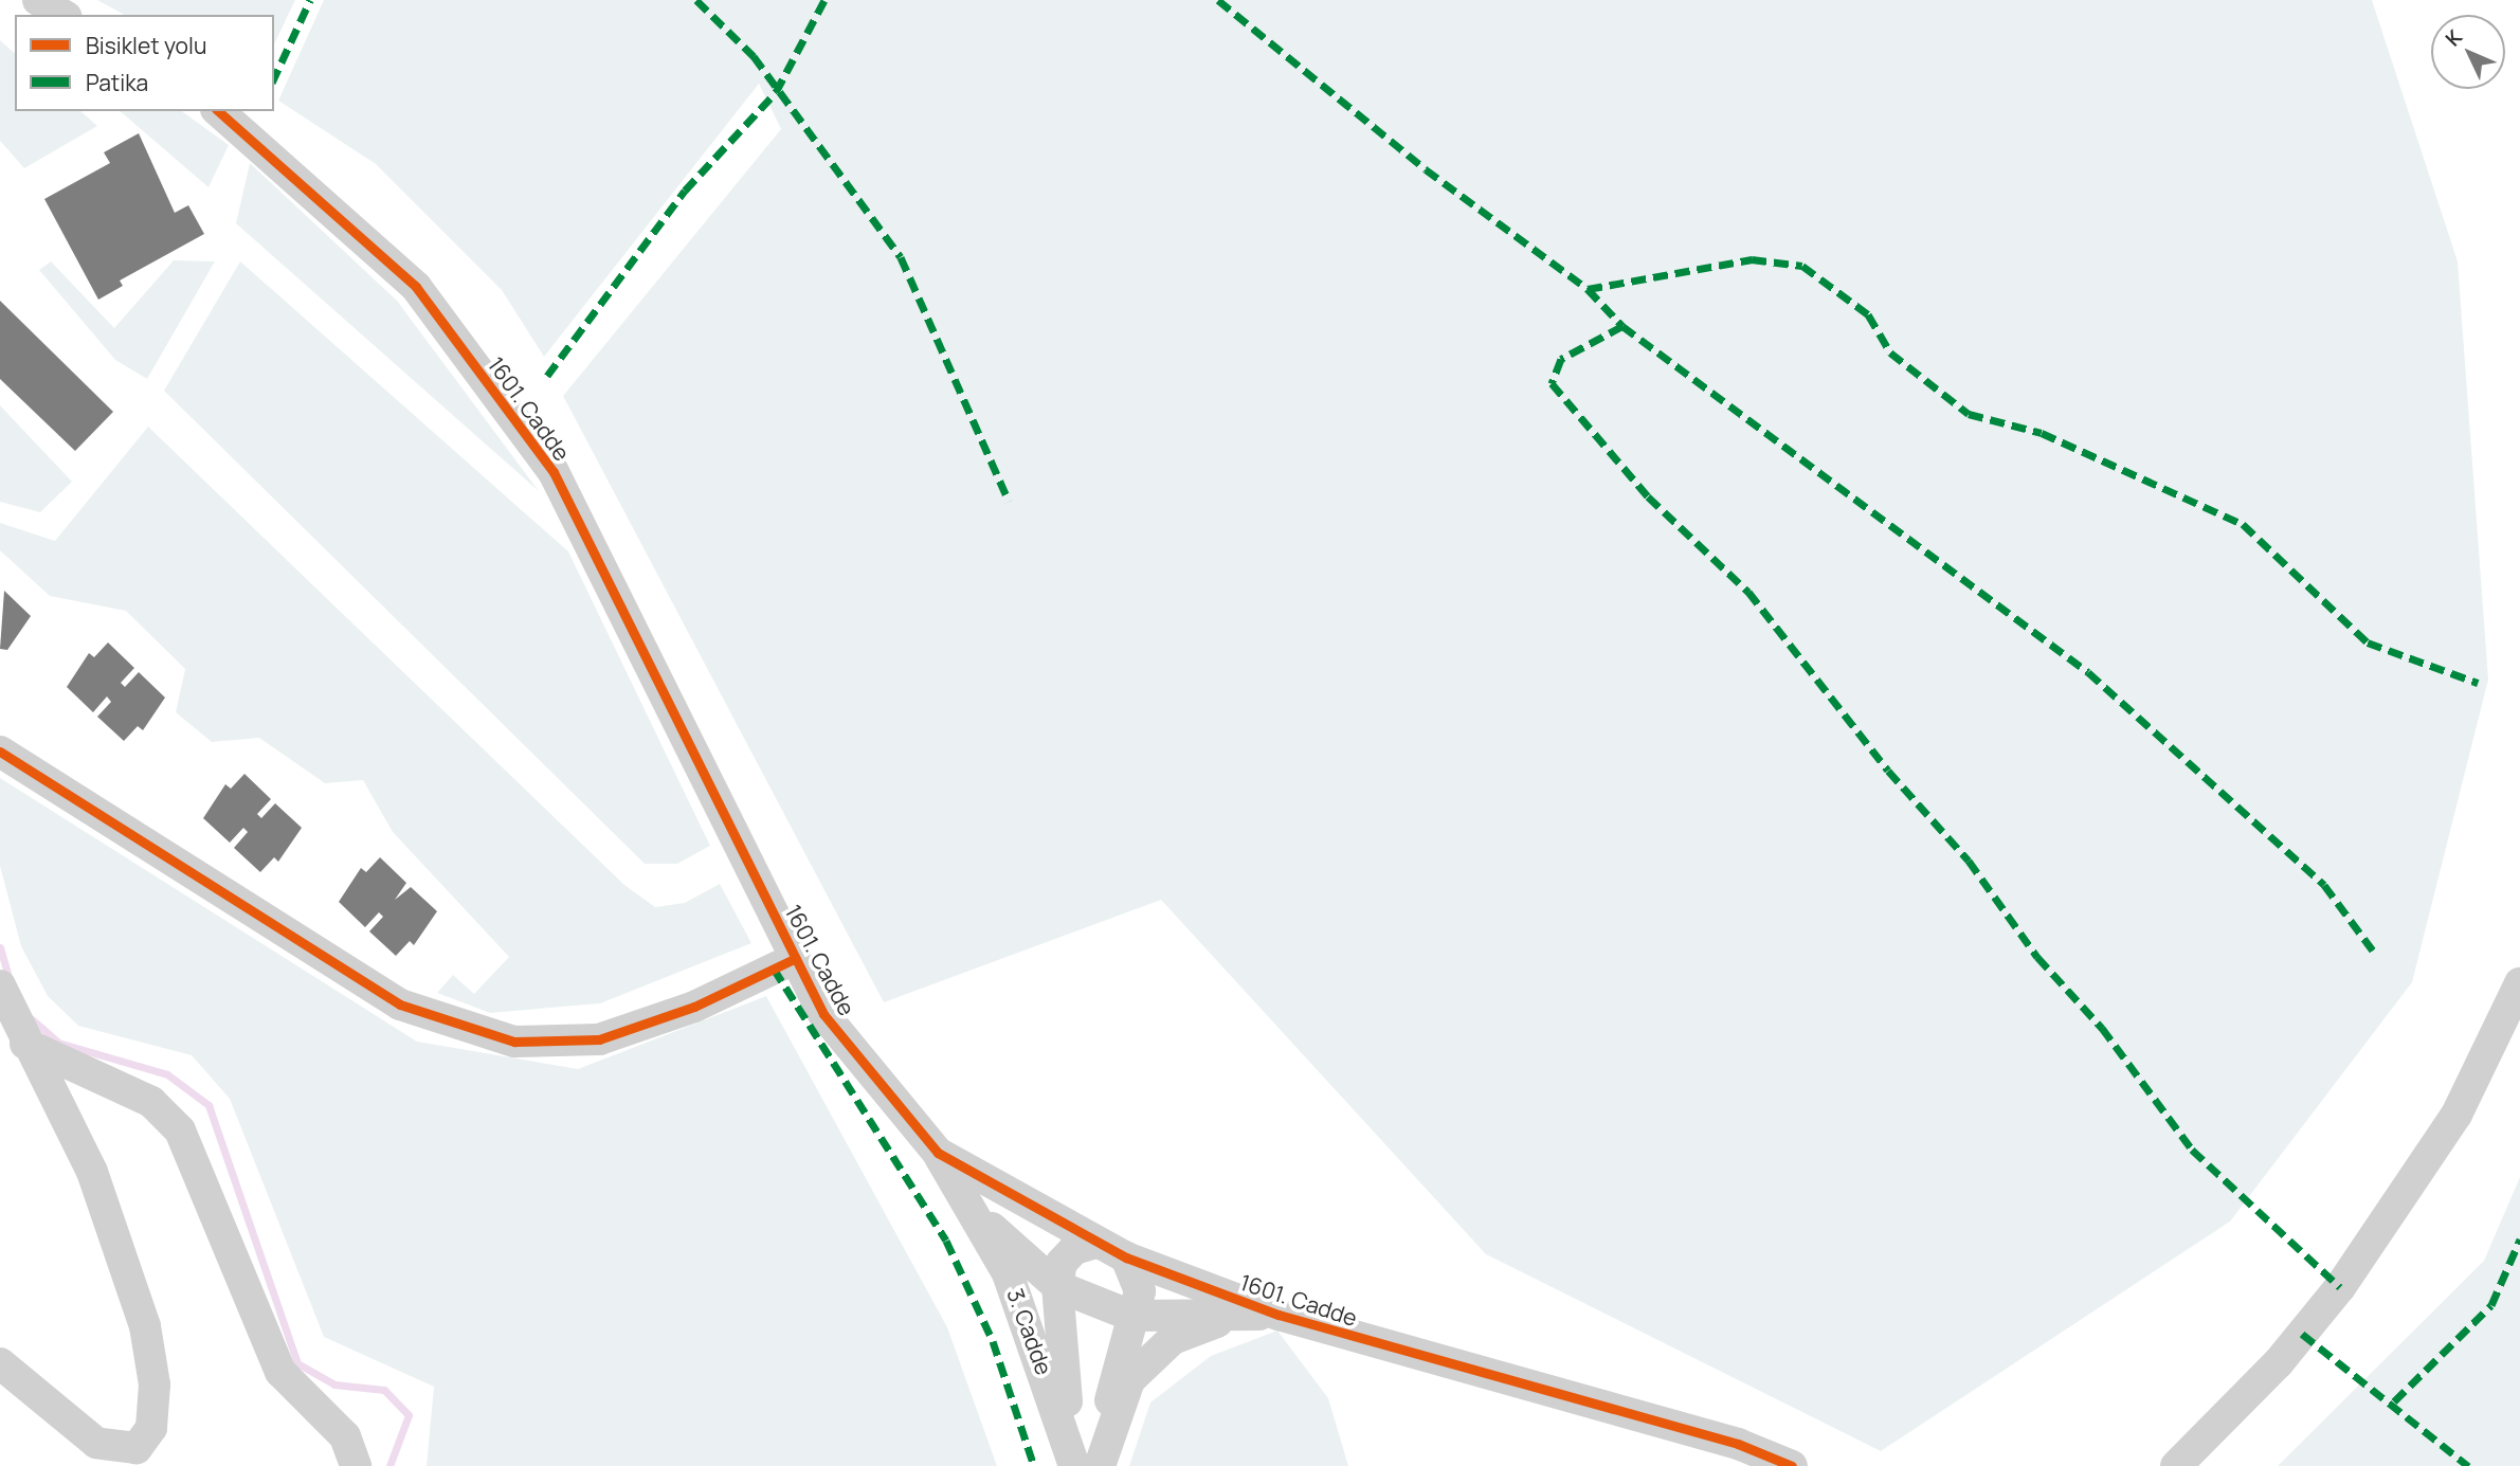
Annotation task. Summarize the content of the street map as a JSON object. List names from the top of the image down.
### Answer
{
  "streets": {
    "street": ["1601. Cadde", "3. Cadde"]
  },
  "crossings": [
    ["1601. Cadde", "3. Cadde"]
  ],
  "legend": ["Bisiklet yolu", "Patika"],
  "north": "top left"
}
